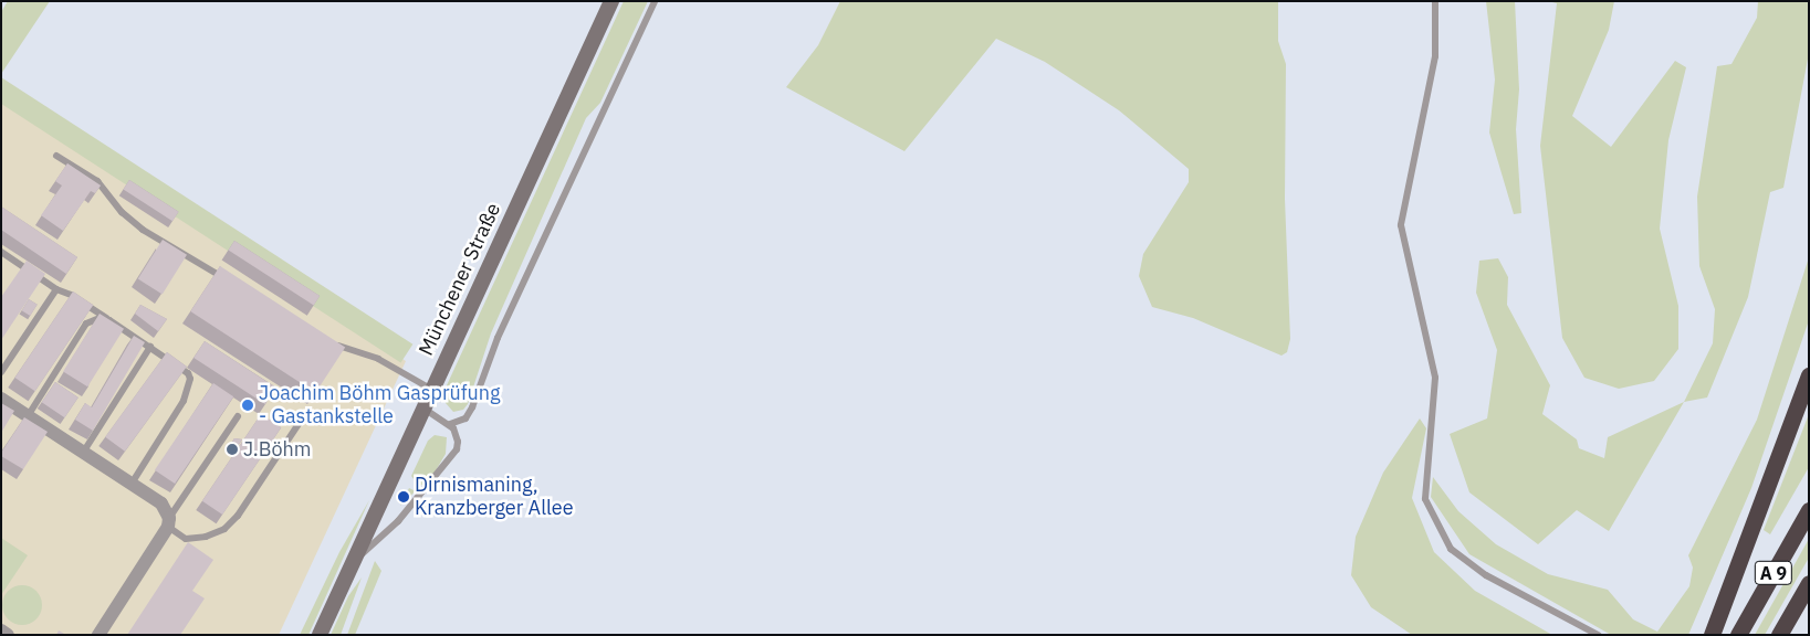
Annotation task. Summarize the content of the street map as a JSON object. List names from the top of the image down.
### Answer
{
  "streets": {
    "highway": ["A 9"],
    "main road": ["Münchener Straße"]
  },
  "places": ["Joachim Böhm Gasprüfung - Gastankstelle", "J.Böhm", "Dirnismaning, Kranzberger Allee"]
}
